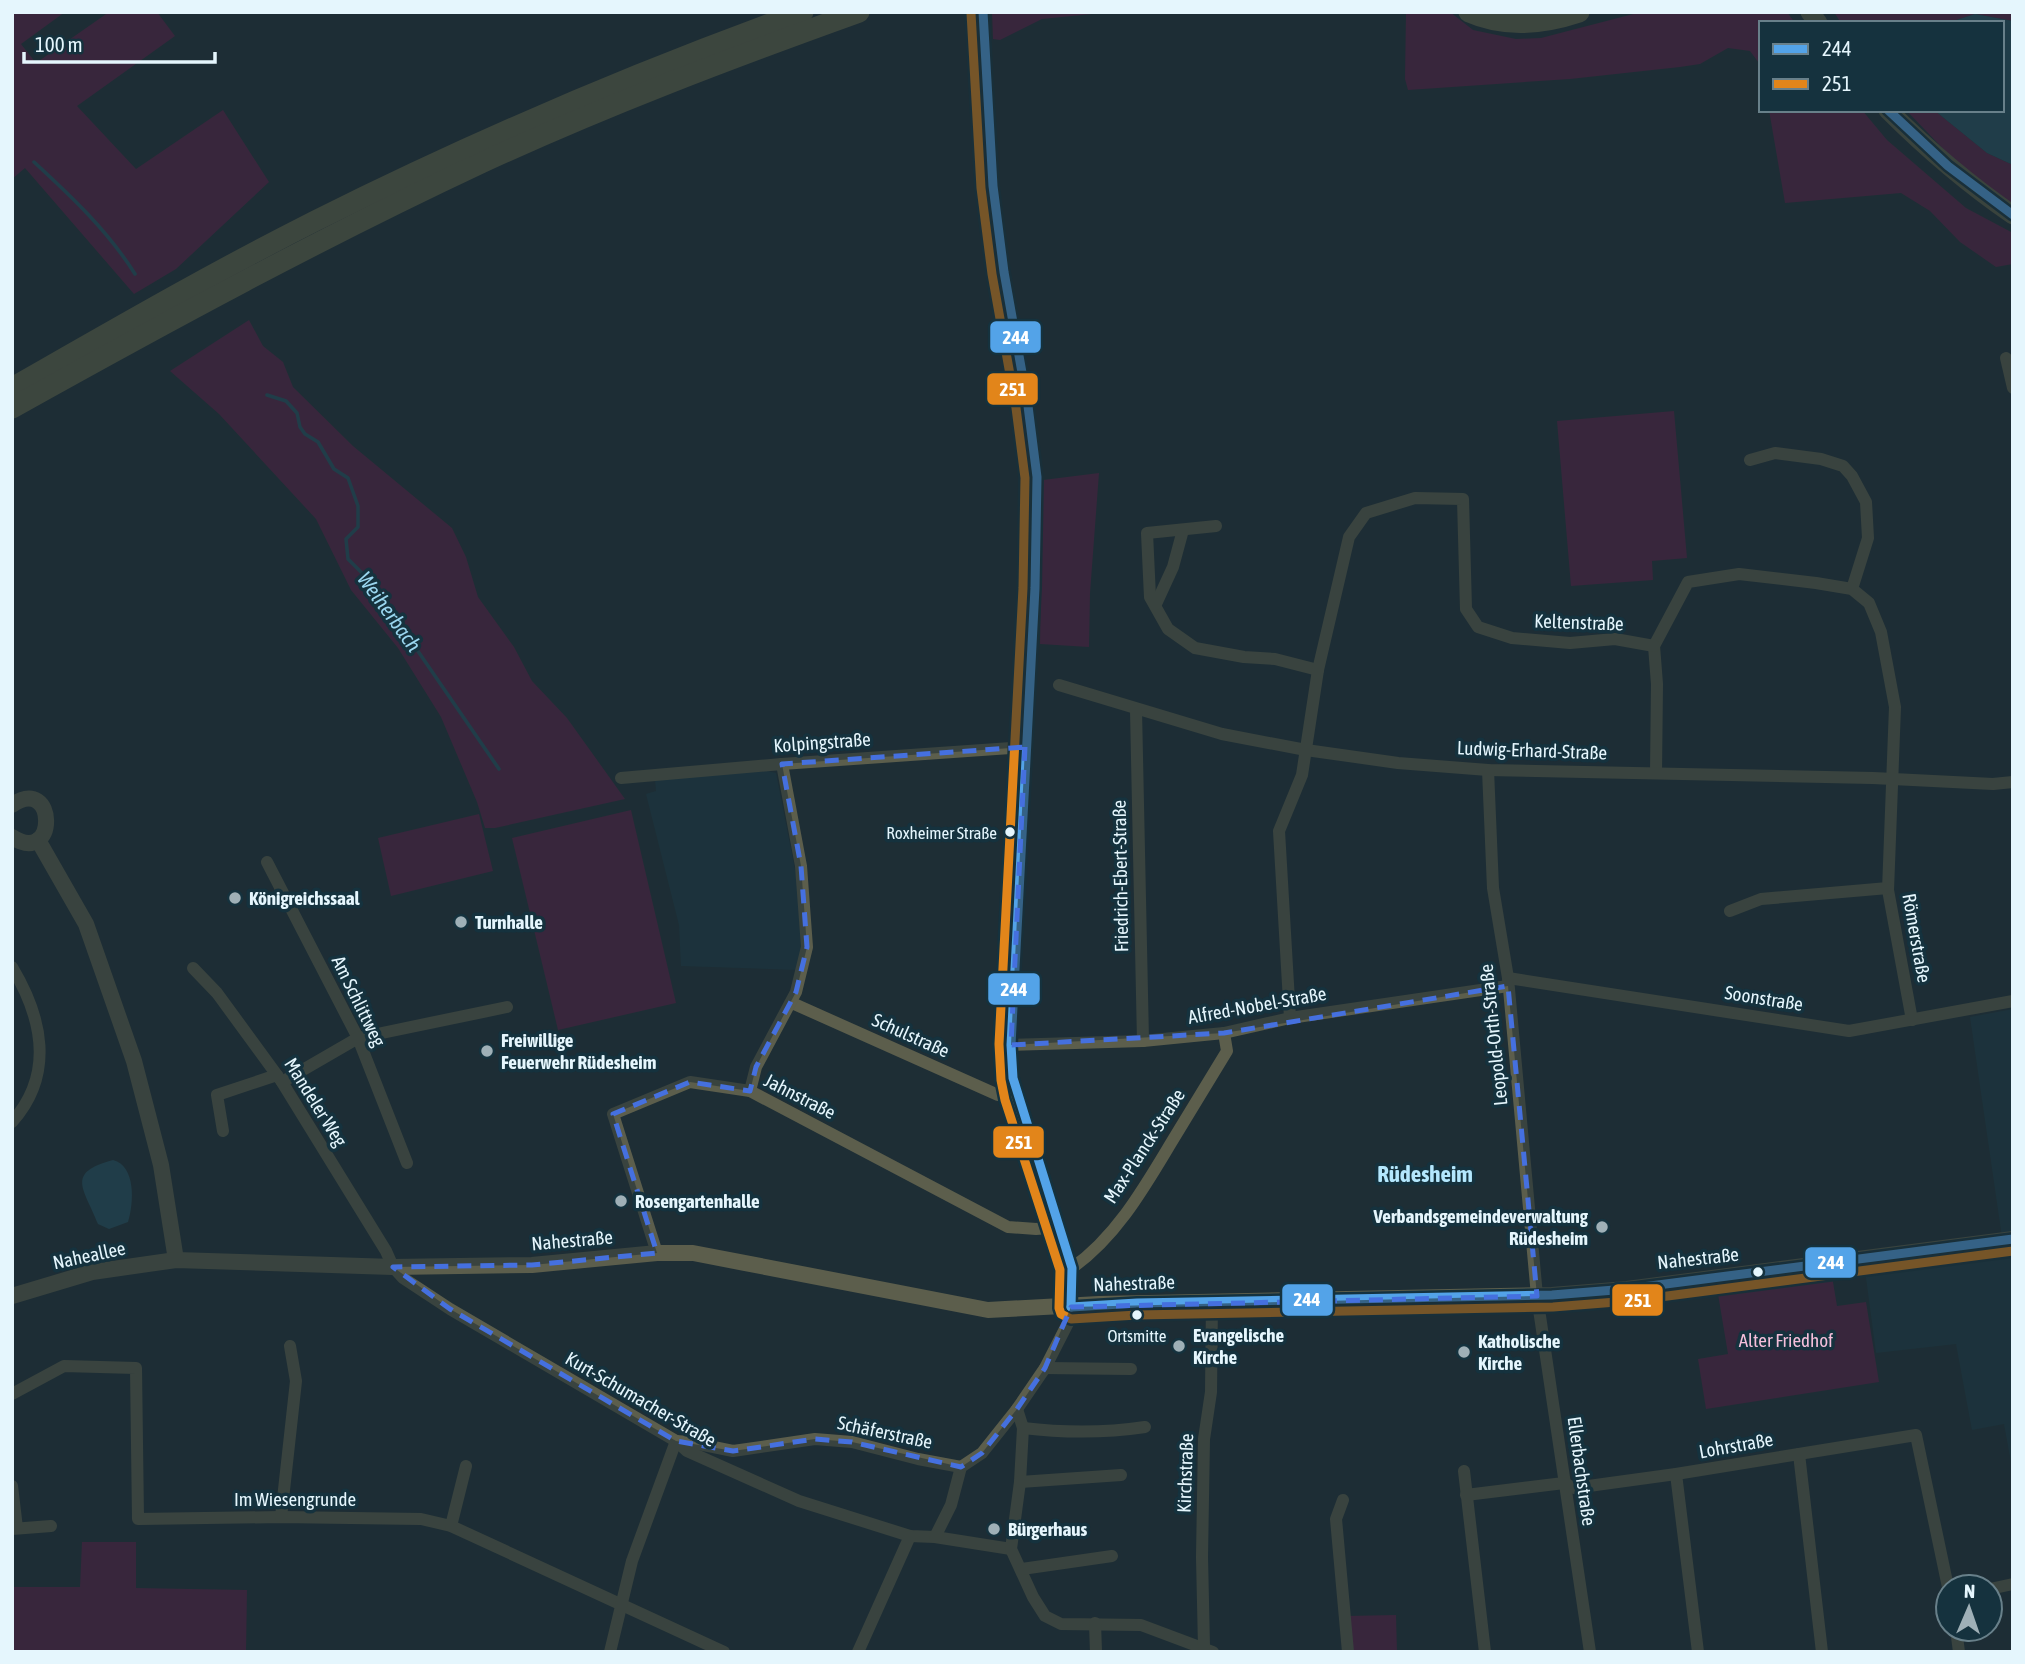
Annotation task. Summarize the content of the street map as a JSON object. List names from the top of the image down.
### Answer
{
  "streets": {
    "street": [
      "Keltenstraße",
      "Kolpingstraße",
      "Ludwig-Erhard-Straße",
      "Friedrich-Ebert-Straße",
      "Römerstraße",
      "Soonstraße",
      "Am Schlittweg",
      "Alfred-Nobel-Straße",
      "Schulstraße",
      "Leopold-Orth-Straße",
      "Jahnstraße",
      "Mandeler Weg",
      "Max-Planck-Straße",
      "Nahestraße",
      "Naheallee",
      "Kurt-Schumacher-Straße",
      "Schäferstraße",
      "Lohrstraße",
      "Ellerbachstraße",
      "Kirchstraße",
      "Im Wiesengrunde"
    ]
  },
  "crossings": [
    ["Keltenstraße", "Ludwig-Erhard-Straße"],
    ["Keltenstraße", "Alfred-Nobel-Straße"],
    ["Ludwig-Erhard-Straße", "Friedrich-Ebert-Straße"],
    ["Ludwig-Erhard-Straße", "Römerstraße"],
    ["Ludwig-Erhard-Straße", "Leopold-Orth-Straße"],
    ["Friedrich-Ebert-Straße", "Alfred-Nobel-Straße"],
    ["Römerstraße", "Soonstraße"],
    ["Soonstraße", "Alfred-Nobel-Straße"],
    ["Soonstraße", "Leopold-Orth-Straße"],
    ["Alfred-Nobel-Straße", "Leopold-Orth-Straße"],
    ["Alfred-Nobel-Straße", "Max-Planck-Straße"],
    ["Leopold-Orth-Straße", "Nahestraße"],
    ["Leopold-Orth-Straße", "Ellerbachstraße"],
    ["Jahnstraße", "Nahestraße"],
    ["Mandeler Weg", "Nahestraße"],
    ["Mandeler Weg", "Kurt-Schumacher-Straße"],
    ["Nahestraße", "Naheallee"],
    ["Nahestraße", "Kurt-Schumacher-Straße"],
    ["Nahestraße", "Ellerbachstraße"],
    ["Nahestraße", "Kirchstraße"],
    ["Kurt-Schumacher-Straße", "Schäferstraße"],
    ["Lohrstraße", "Ellerbachstraße"]
  ],
  "districts": ["Rüdesheim"],
  "water": ["Weiherbach"],
  "parks": ["Alter Friedhof"],
  "places": [
    "Roxheimer Straße",
    "Königreichssaal",
    "Turnhalle",
    "Freiwillige Feuerwehr Rüdesheim",
    "Rosengartenhalle",
    "Verbandsgemeindeverwaltung Rüdesheim",
    "Ortsmitte",
    "Evangelische Kirche",
    "Katholische Kirche",
    "Bürgerhaus"
  ],
  "lines": ["transit line 244", "transit line 251"],
  "legend": ["244", "251"],
  "scale_bar": "100 m",
  "north": "top"
}
